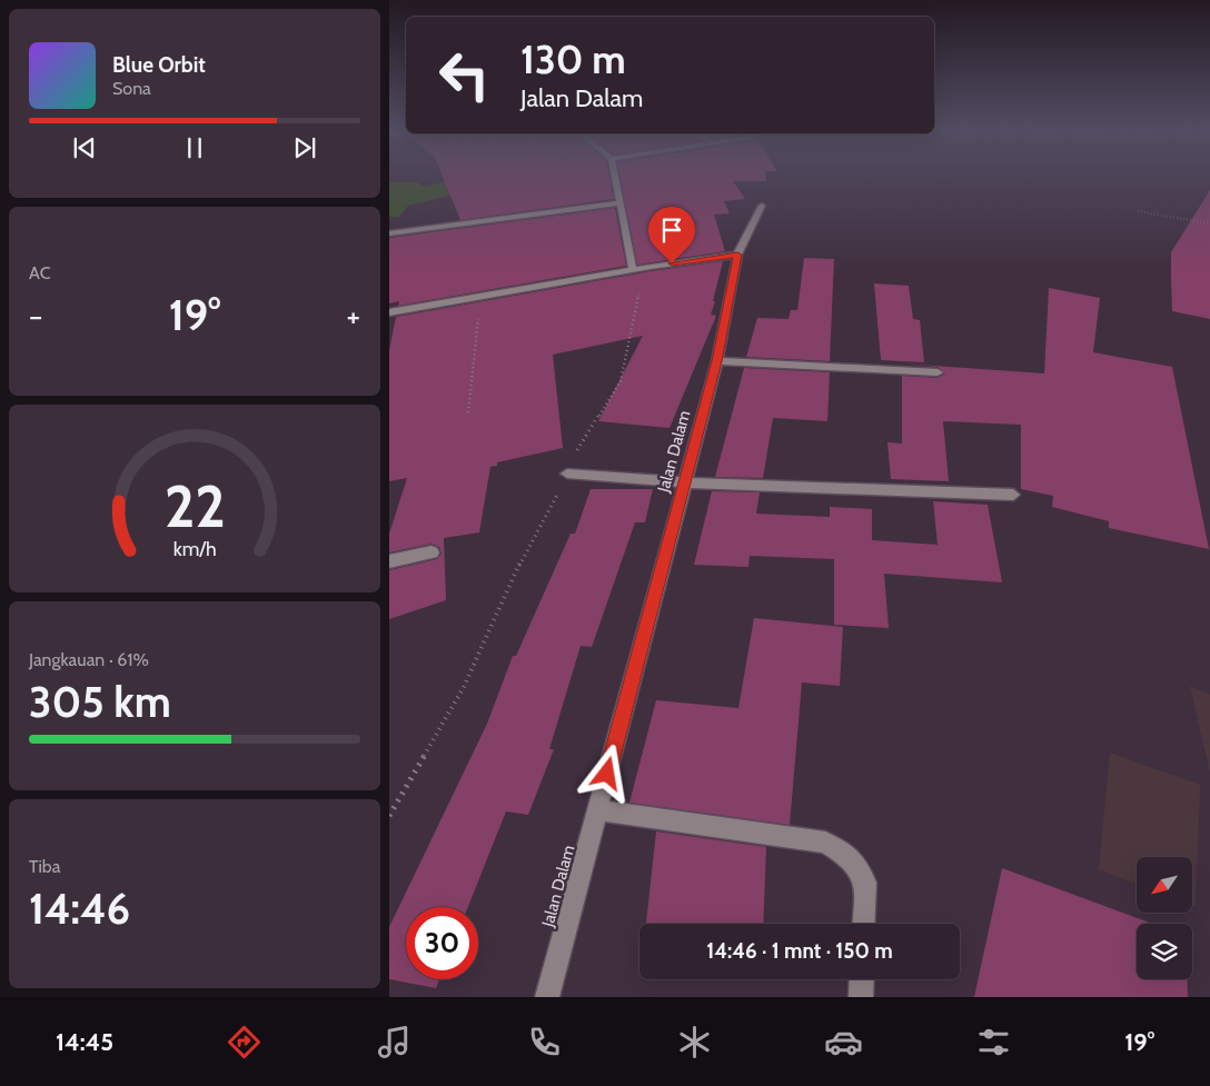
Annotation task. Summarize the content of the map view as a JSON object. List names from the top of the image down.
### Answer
{
  "streets": {
    "street": ["Jalan Dalam"]
  },
  "north": "bottom left",
  "page": {
    "turn": ["130 m", "Jalan Dalam"],
    "song": ["Blue Orbit", "Sona"],
    "tile": [
      "AC",
      ["Jangkauan · 61%", "305 km"],
      ["Tiba", "14:46"]
    ],
    "heat": ["−", "19°", "+"],
    "limit": "30",
    "trip": "14:46 · 1 mnt · 150 m",
    "tabs": ["14:45", "19°"],
    "gauge": ["22", "km/h"]
  }
}
